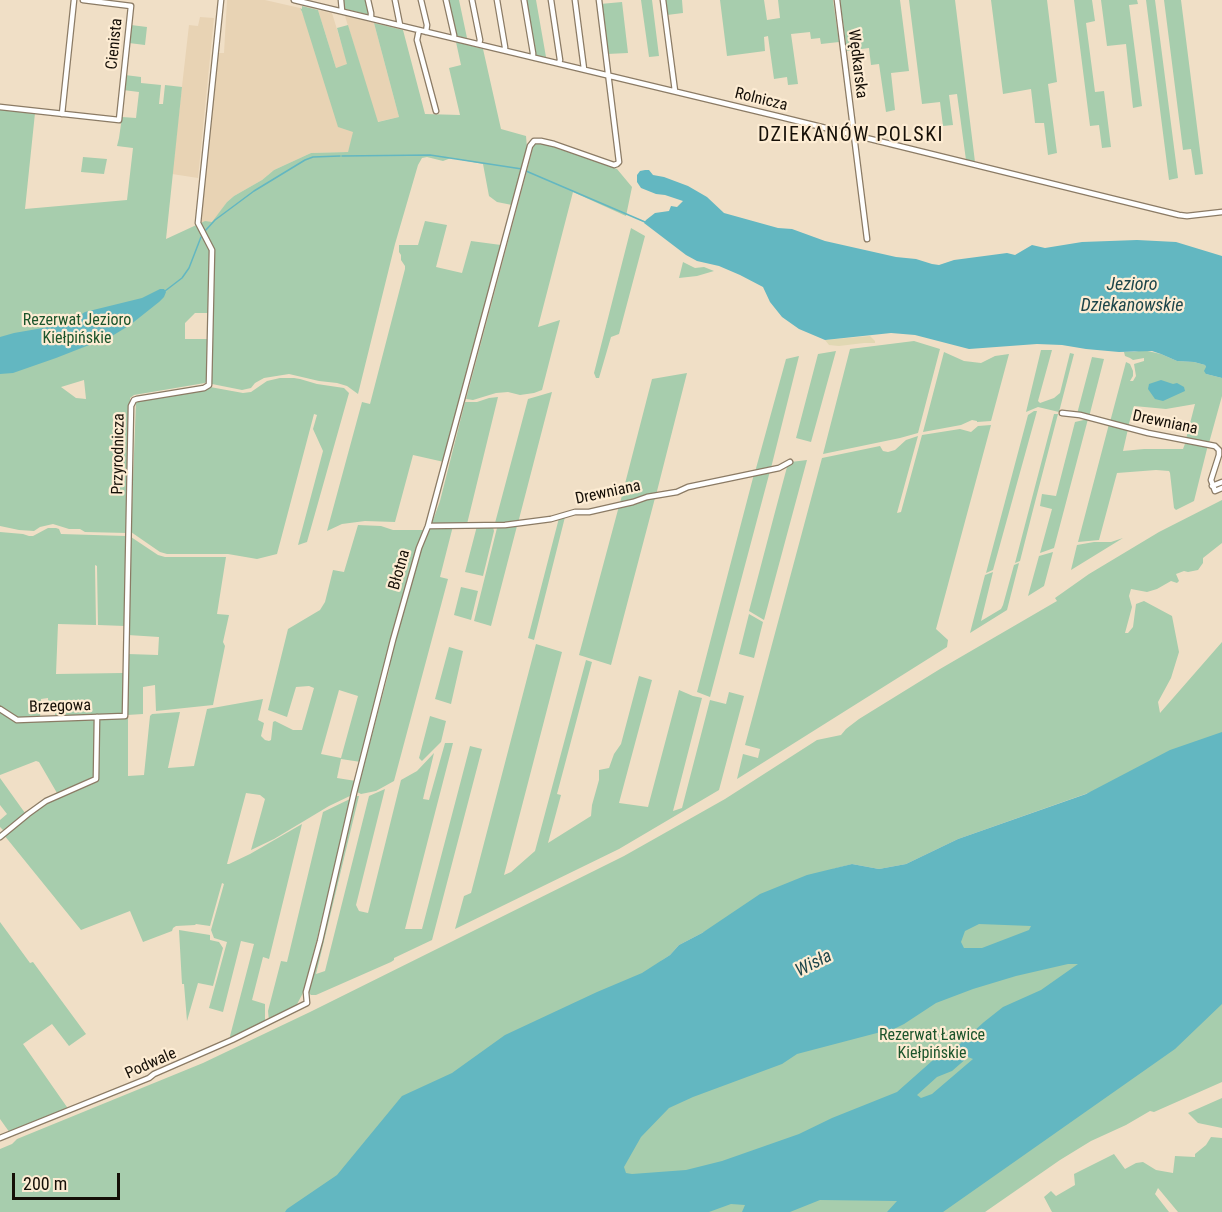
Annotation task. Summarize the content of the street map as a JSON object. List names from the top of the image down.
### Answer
{
  "streets": {
    "street": [
      "Cienista",
      "Wędkarska",
      "Rolnicza",
      "Drewniana",
      "Przyrodnicza",
      "Błotna",
      "Brzegowa",
      "Podwale"
    ]
  },
  "crossings": [
    ["Wędkarska", "Rolnicza"],
    ["Rolnicza", "Błotna"],
    ["Drewniana", "Błotna"],
    ["Przyrodnicza", "Brzegowa"],
    ["Błotna", "Podwale"]
  ],
  "districts": ["DZIEKANÓW POLSKI"],
  "water": ["Jezioro Dziekanowskie", "Wisła"],
  "parks": ["Rezerwat Jezioro Kiełpińskie", "Rezerwat Ławice Kiełpińskie"],
  "scale_bar": "200 m"
}
